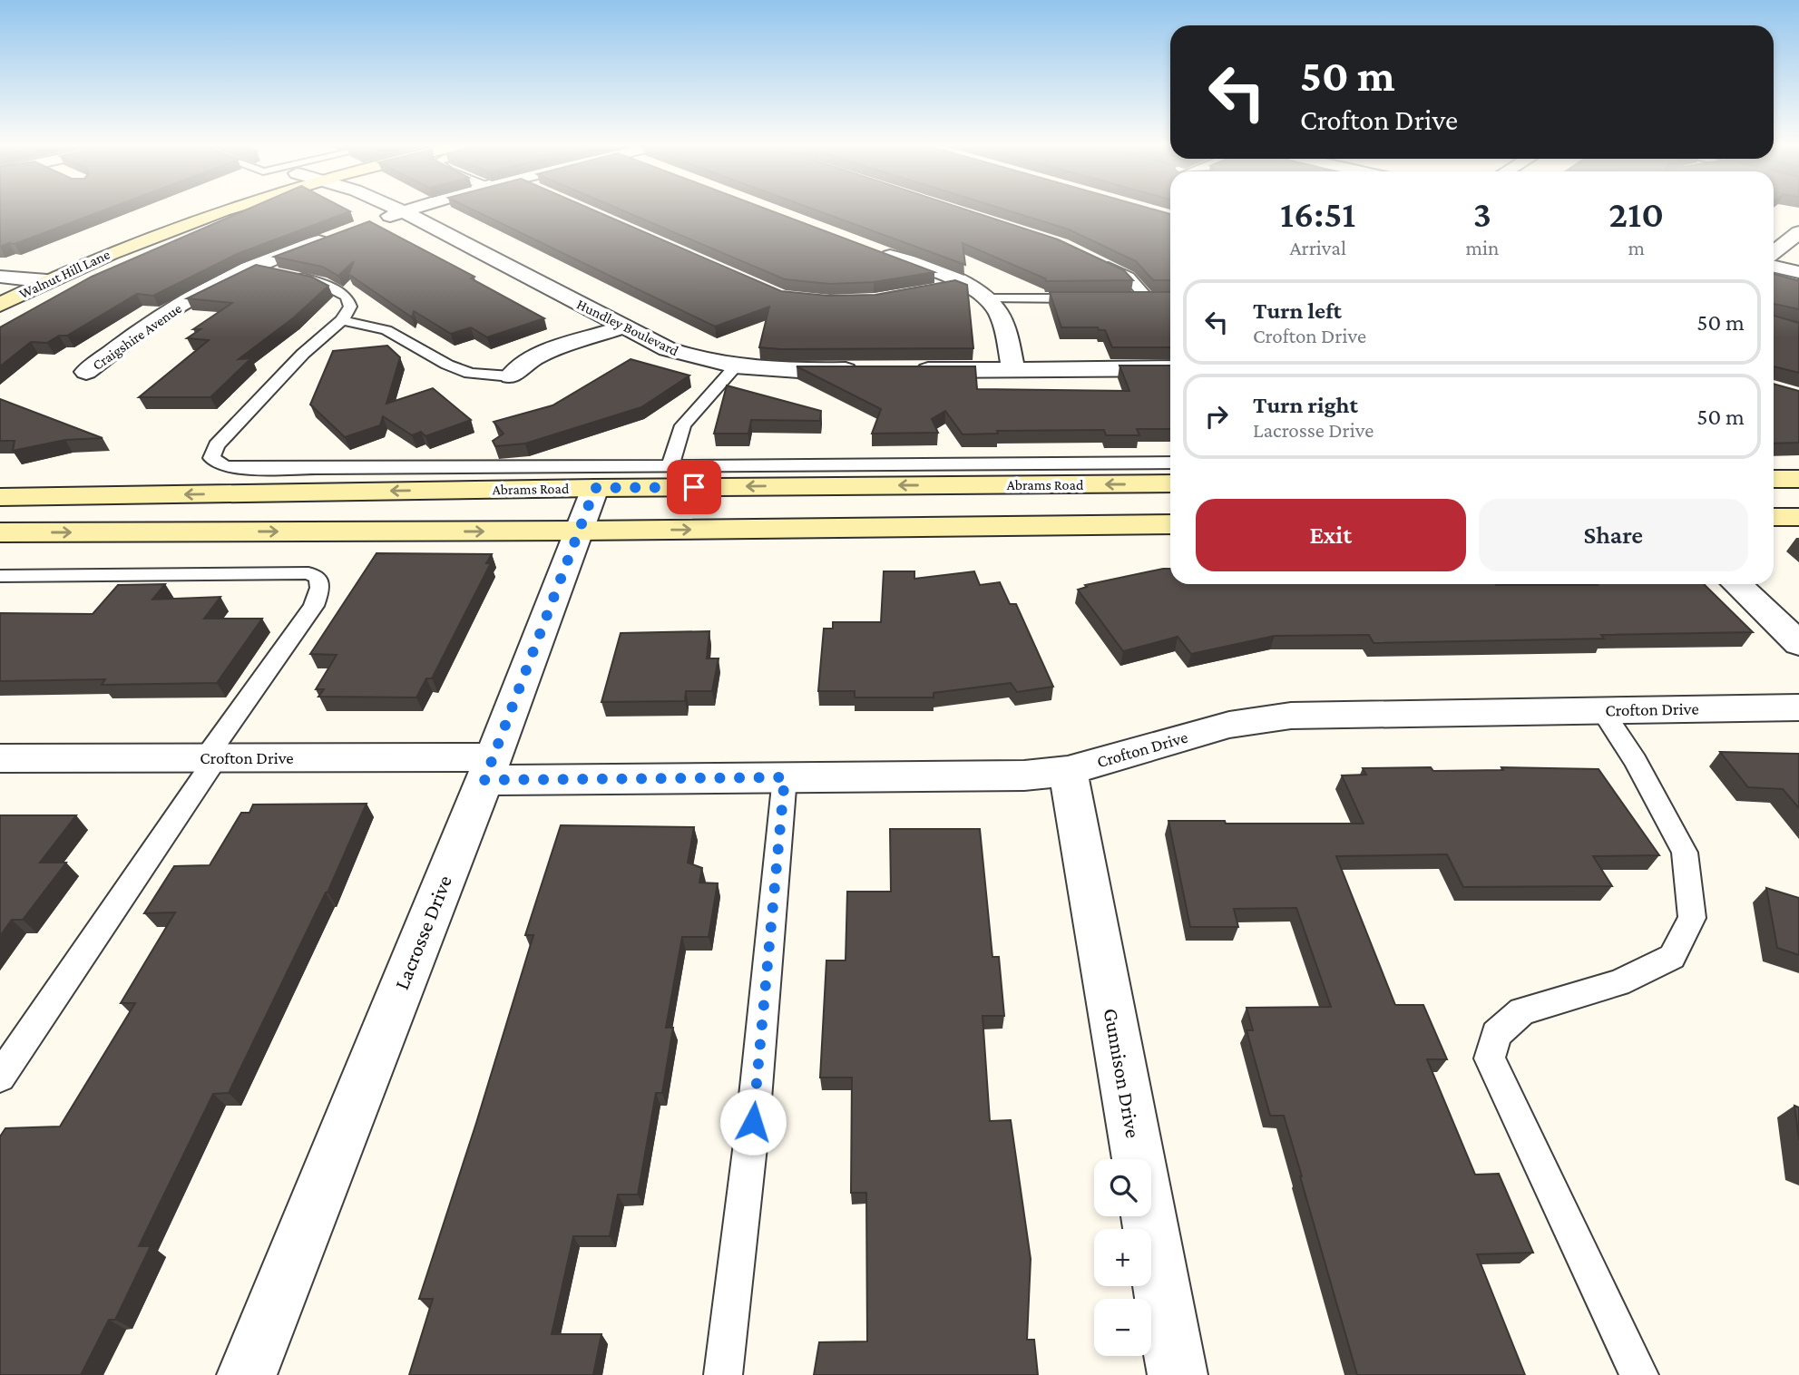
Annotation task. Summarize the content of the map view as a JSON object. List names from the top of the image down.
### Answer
{
  "streets": {
    "main road": ["Walnut Hill Lane", "Abrams Road"],
    "street": [
      "Hundley Boulevard",
      "Craigshire Avenue",
      "Crofton Drive",
      "Lacrosse Drive",
      "Gunnison Drive"
    ]
  },
  "crossings": [
    ["Abrams Road", "Lacrosse Drive"],
    ["Crofton Drive", "Lacrosse Drive"],
    ["Crofton Drive", "Gunnison Drive"]
  ],
  "page": {
    "turn": ["50 m", "Crofton Drive"],
    "eta": [
      "16:51",
      "Arrival",
      "3",
      "min",
      "210",
      "m"
    ],
    "list": [
      {
        "name": "Turn left",
        "note": "Crofton Drive",
        "value": "50 m"
      },
      {
        "name": "Turn right",
        "note": "Lacrosse Drive",
        "value": "50 m"
      }
    ],
    "buttons": ["Exit", "Share"],
    "map_buttons": ["+", "−"]
  }
}
